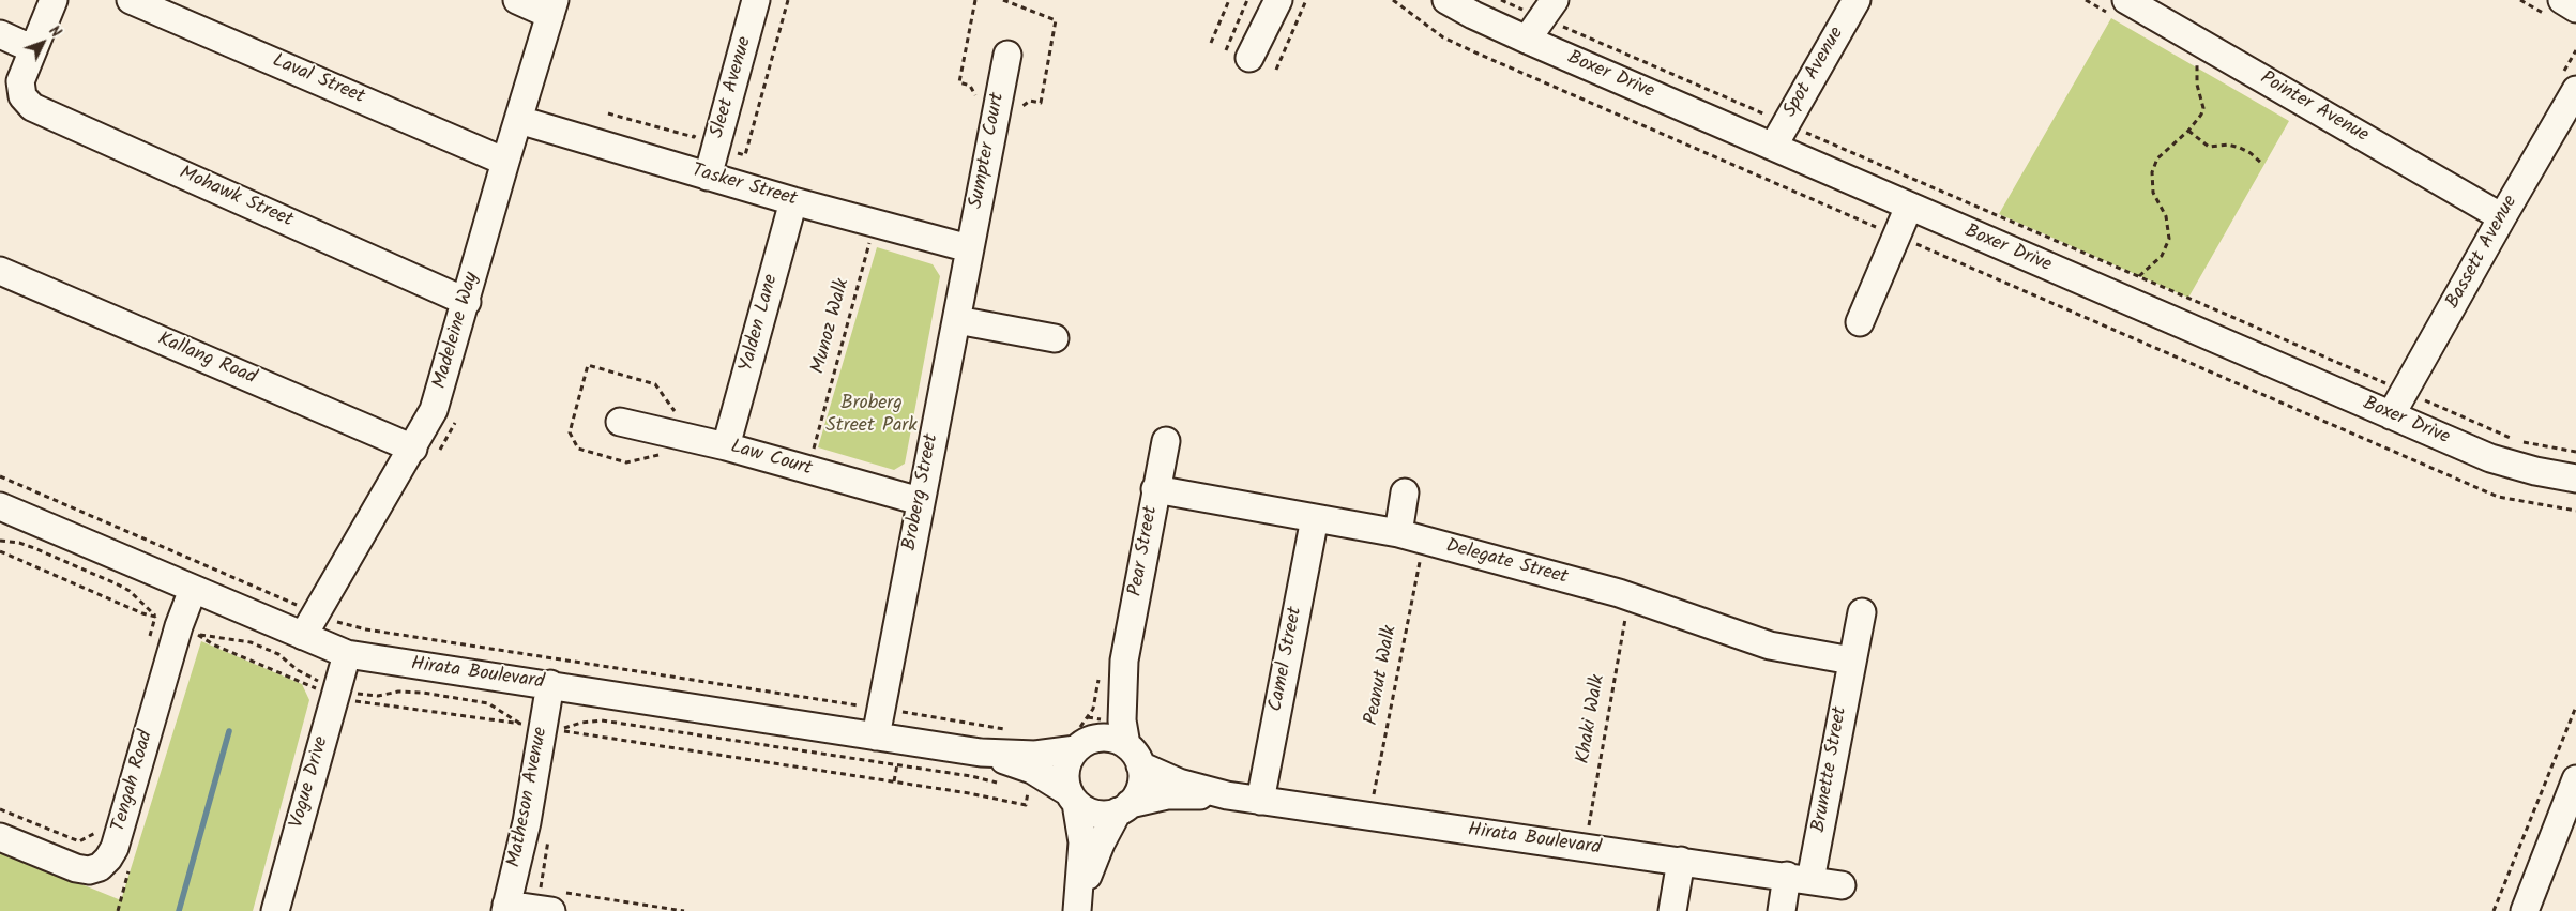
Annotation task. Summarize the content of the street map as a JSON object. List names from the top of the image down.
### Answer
{
  "streets": {
    "street": [
      "Spot Avenue",
      "Boxer Drive",
      "Laval Street",
      "Sleet Avenue",
      "Pointer Avenue",
      "Sumpter Court",
      "Tasker Street",
      "Mohawk Street",
      "Bassett Avenue",
      "Yalden Lane",
      "Madeleine Way",
      "Kallang Road",
      "Law Court",
      "Broberg Street",
      "Pear Street",
      "Delegate Street",
      "Camel Street",
      "Hirata Boulevard",
      "Brunette Street",
      "Tengah Road",
      "Vogue Drive",
      "Matheson Avenue"
    ],
    "path": ["Munoz Walk", "Peanut Walk", "Khaki Walk"]
  },
  "crossings": [
    ["Spot Avenue", "Boxer Drive"],
    ["Boxer Drive", "Bassett Avenue"],
    ["Laval Street", "Madeleine Way"],
    ["Sleet Avenue", "Tasker Street"],
    ["Pointer Avenue", "Bassett Avenue"],
    ["Sumpter Court", "Tasker Street"],
    ["Sumpter Court", "Broberg Street"],
    ["Tasker Street", "Yalden Lane"],
    ["Tasker Street", "Madeleine Way"],
    ["Tasker Street", "Broberg Street"],
    ["Mohawk Street", "Madeleine Way"],
    ["Yalden Lane", "Law Court"],
    ["Madeleine Way", "Kallang Road"],
    ["Madeleine Way", "Hirata Boulevard"],
    ["Law Court", "Broberg Street"],
    ["Broberg Street", "Hirata Boulevard"],
    ["Pear Street", "Delegate Street"],
    ["Pear Street", "Hirata Boulevard"],
    ["Delegate Street", "Camel Street"],
    ["Delegate Street", "Peanut Walk"],
    ["Delegate Street", "Khaki Walk"],
    ["Delegate Street", "Brunette Street"],
    ["Camel Street", "Hirata Boulevard"],
    ["Hirata Boulevard", "Peanut Walk"],
    ["Hirata Boulevard", "Khaki Walk"],
    ["Hirata Boulevard", "Brunette Street"],
    ["Hirata Boulevard", "Tengah Road"],
    ["Hirata Boulevard", "Vogue Drive"],
    ["Hirata Boulevard", "Matheson Avenue"]
  ],
  "parks": ["Broberg Street Park"],
  "north": "top right"
}
